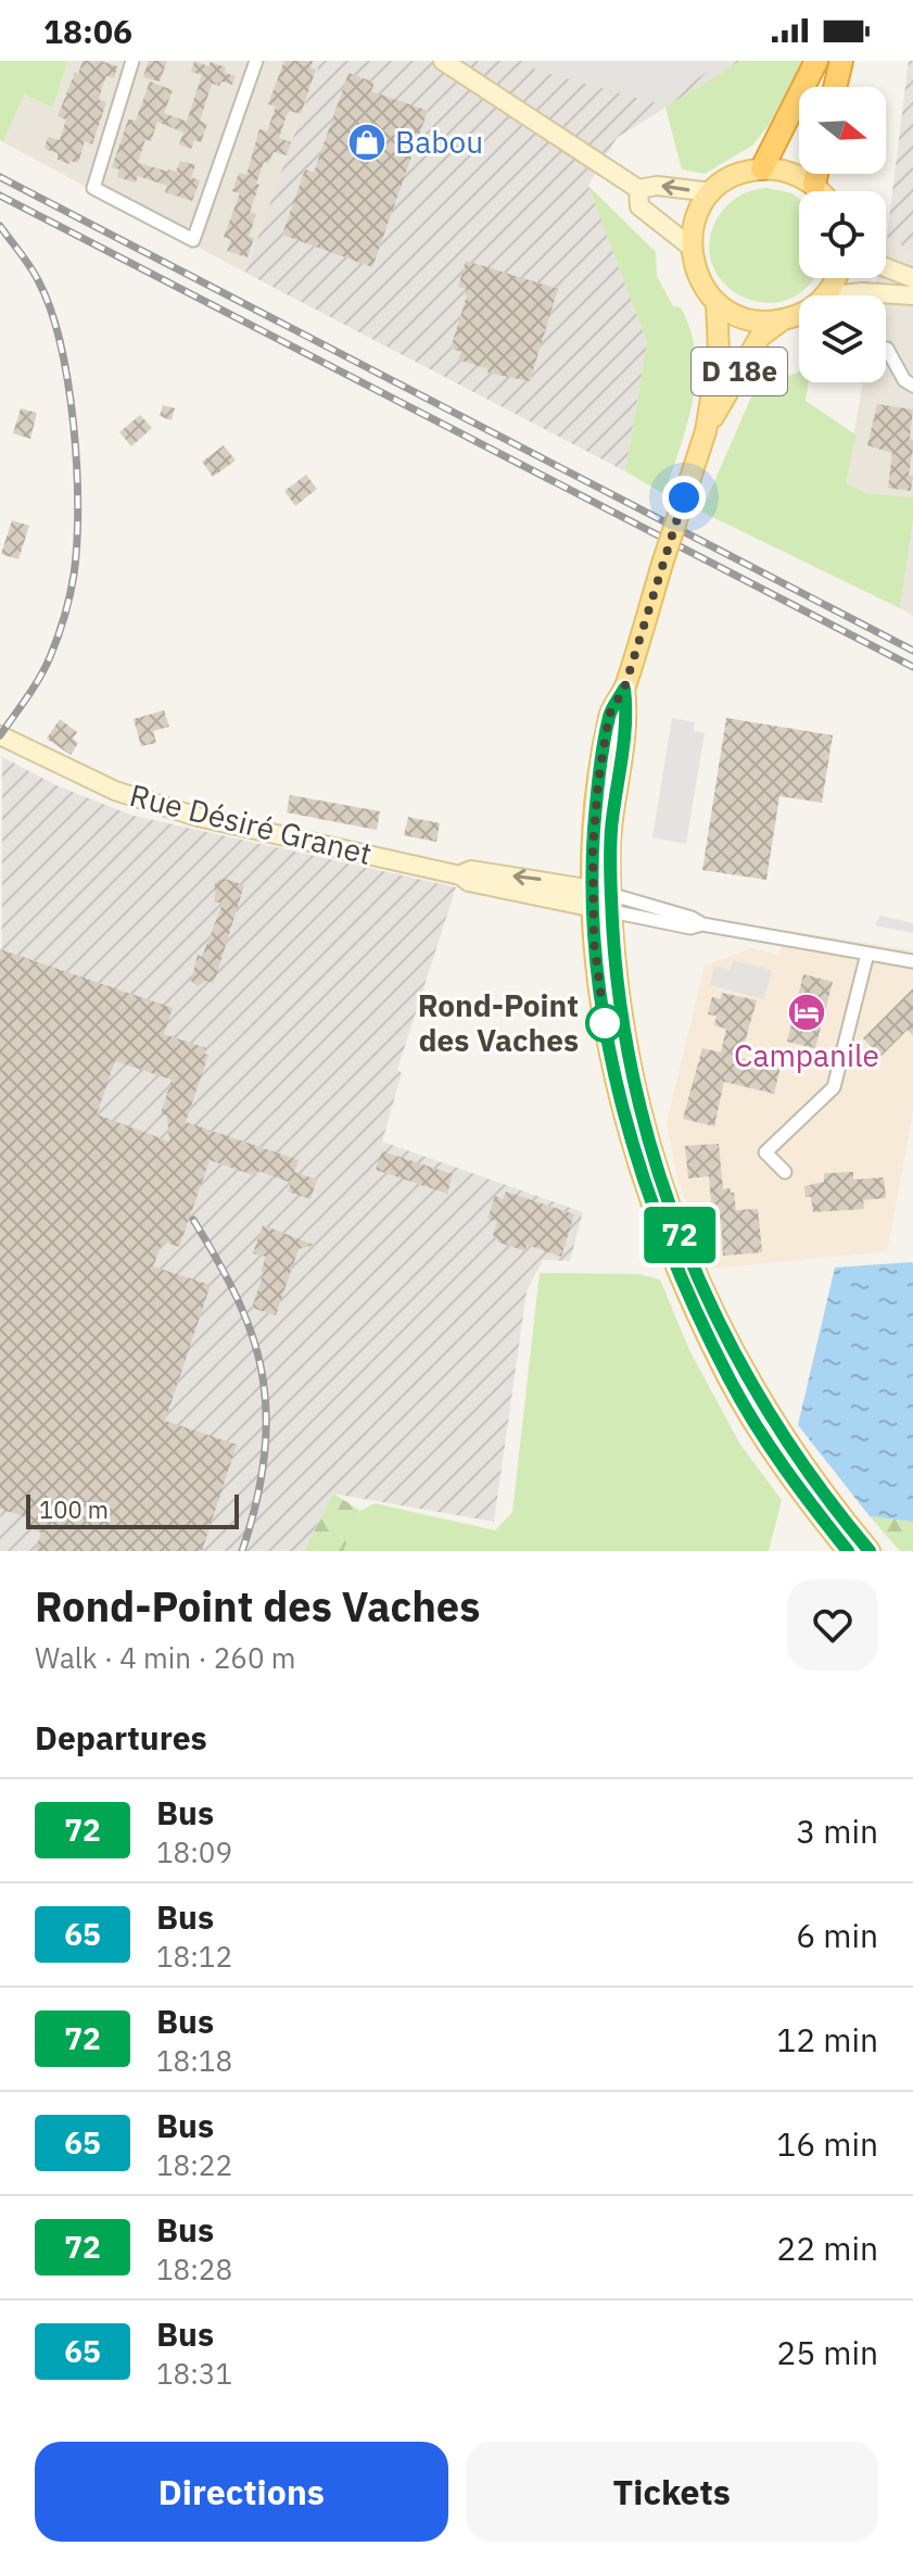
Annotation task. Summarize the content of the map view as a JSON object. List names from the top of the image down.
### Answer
{
  "streets": {
    "main road": ["D 18e"],
    "street": ["Rue Désiré Granet"]
  },
  "crossings": [
    ["D 18e", "Rue Désiré Granet"]
  ],
  "places": {
    "shop": ["Babou"],
    "hotel": ["Campanile"],
    "other": ["Rond-Point des Vaches"]
  },
  "lines": ["bus line 72"],
  "scale_bar": "100 m",
  "north": "right",
  "page": {
    "status": "18:06",
    "on_map": "72",
    "scale": "100 m",
    "heading": [
      ["Rond-Point des Vaches", "Walk · 4 min · 260 m"],
      "Departures"
    ],
    "list": [
      {
        "mark": "72",
        "name": "Bus",
        "note": "18:09",
        "value": "3 min"
      },
      {
        "mark": "65",
        "name": "Bus",
        "note": "18:12",
        "value": "6 min"
      },
      {
        "mark": "72",
        "name": "Bus",
        "note": "18:18",
        "value": "12 min"
      },
      {
        "mark": "65",
        "name": "Bus",
        "note": "18:22",
        "value": "16 min"
      },
      {
        "mark": "72",
        "name": "Bus",
        "note": "18:28",
        "value": "22 min"
      },
      {
        "mark": "65",
        "name": "Bus",
        "note": "18:31",
        "value": "25 min"
      }
    ],
    "buttons": ["Directions", "Tickets"]
  }
}
